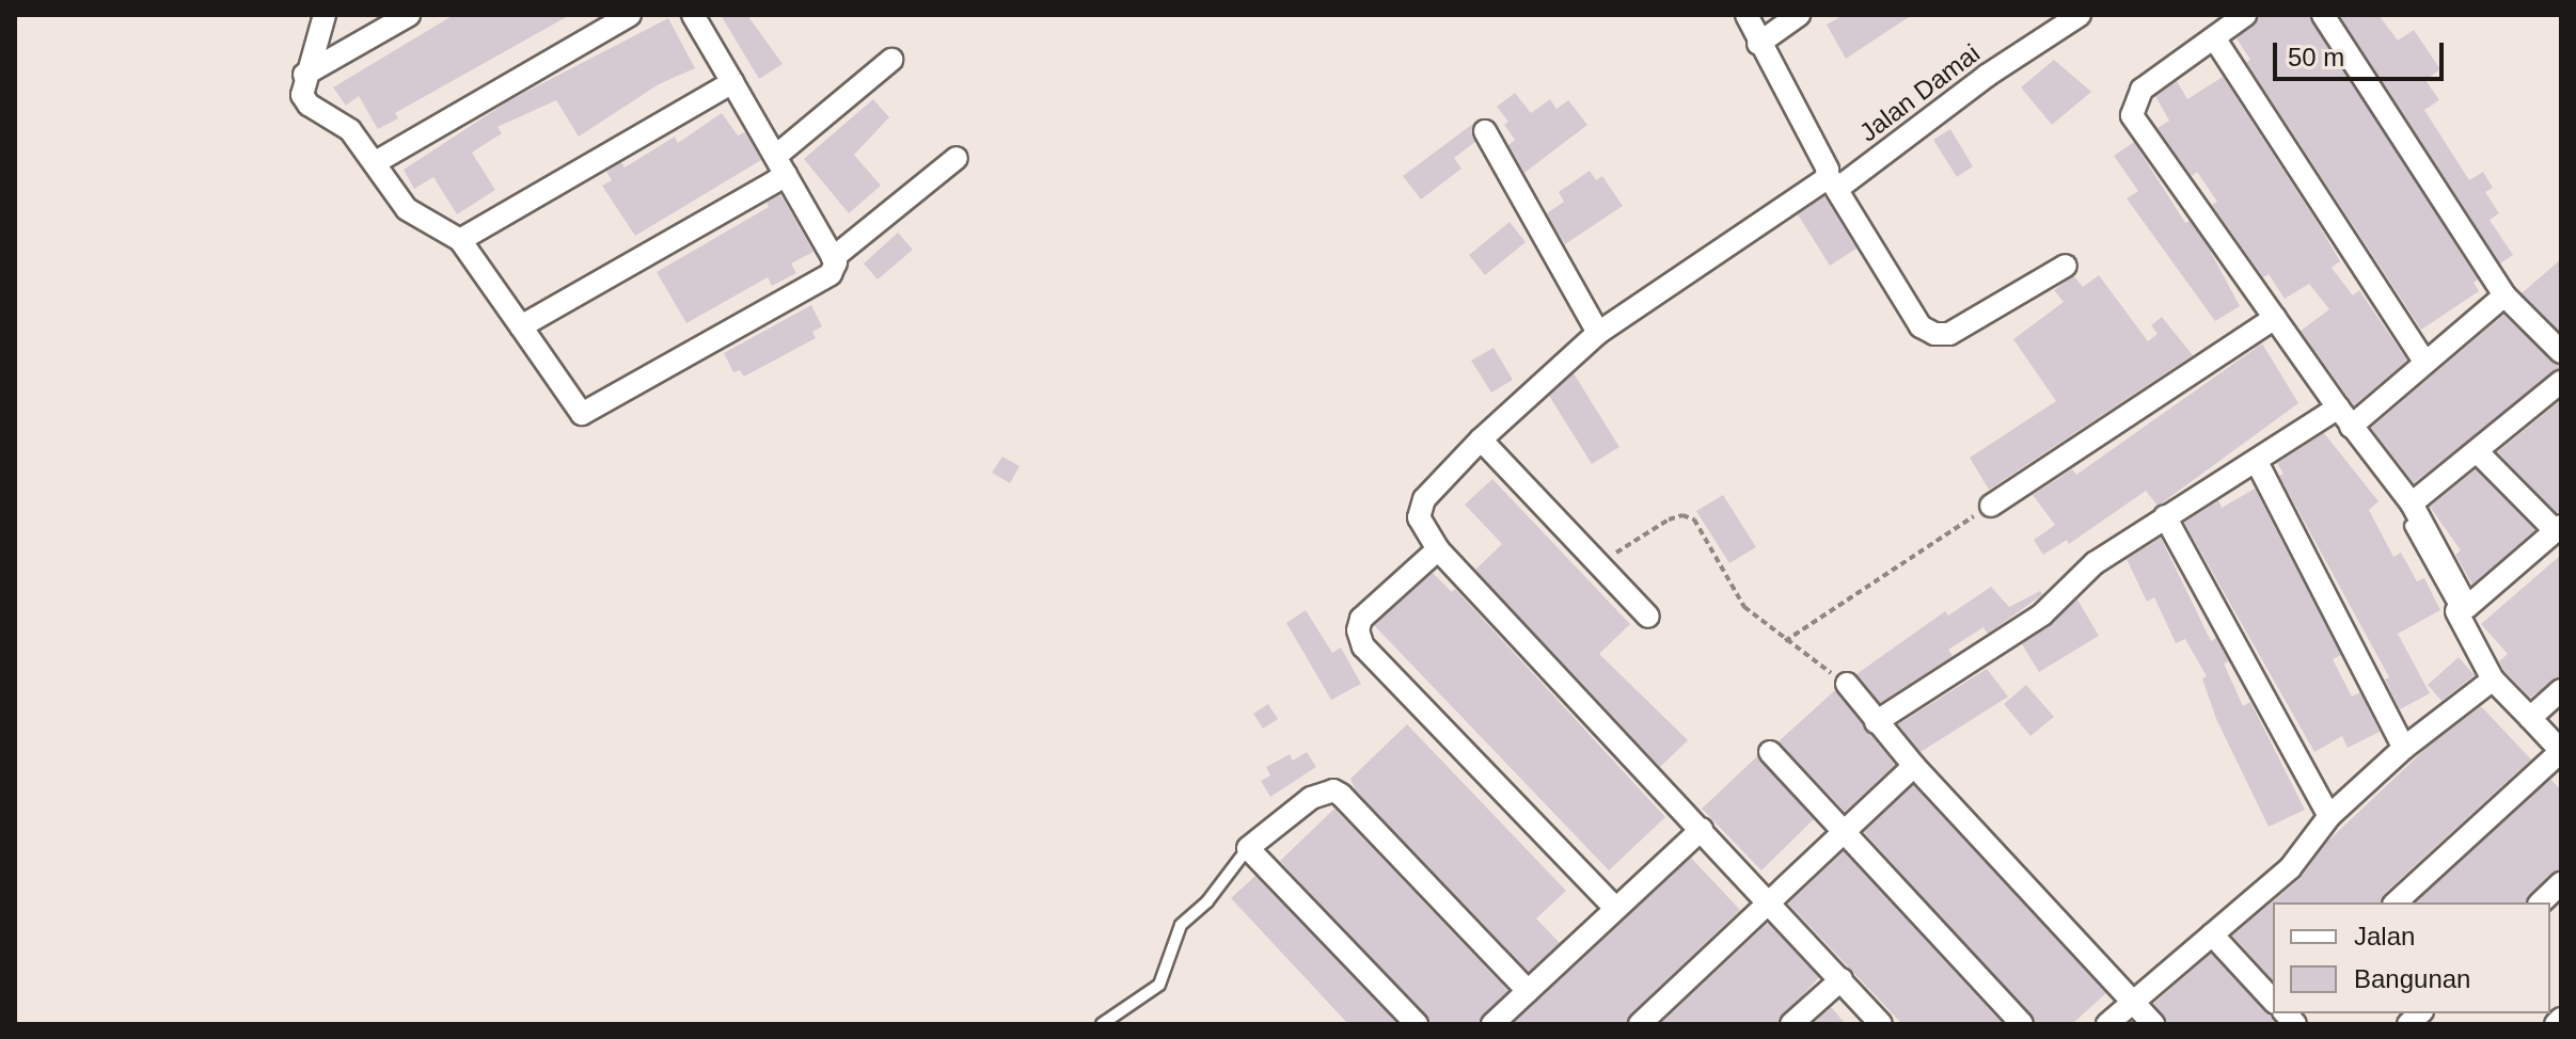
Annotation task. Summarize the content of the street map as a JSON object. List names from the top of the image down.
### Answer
{
  "streets": {
    "street": ["Jalan Damai"]
  },
  "legend": ["Jalan", "Bangunan"],
  "scale_bar": "50 m"
}
